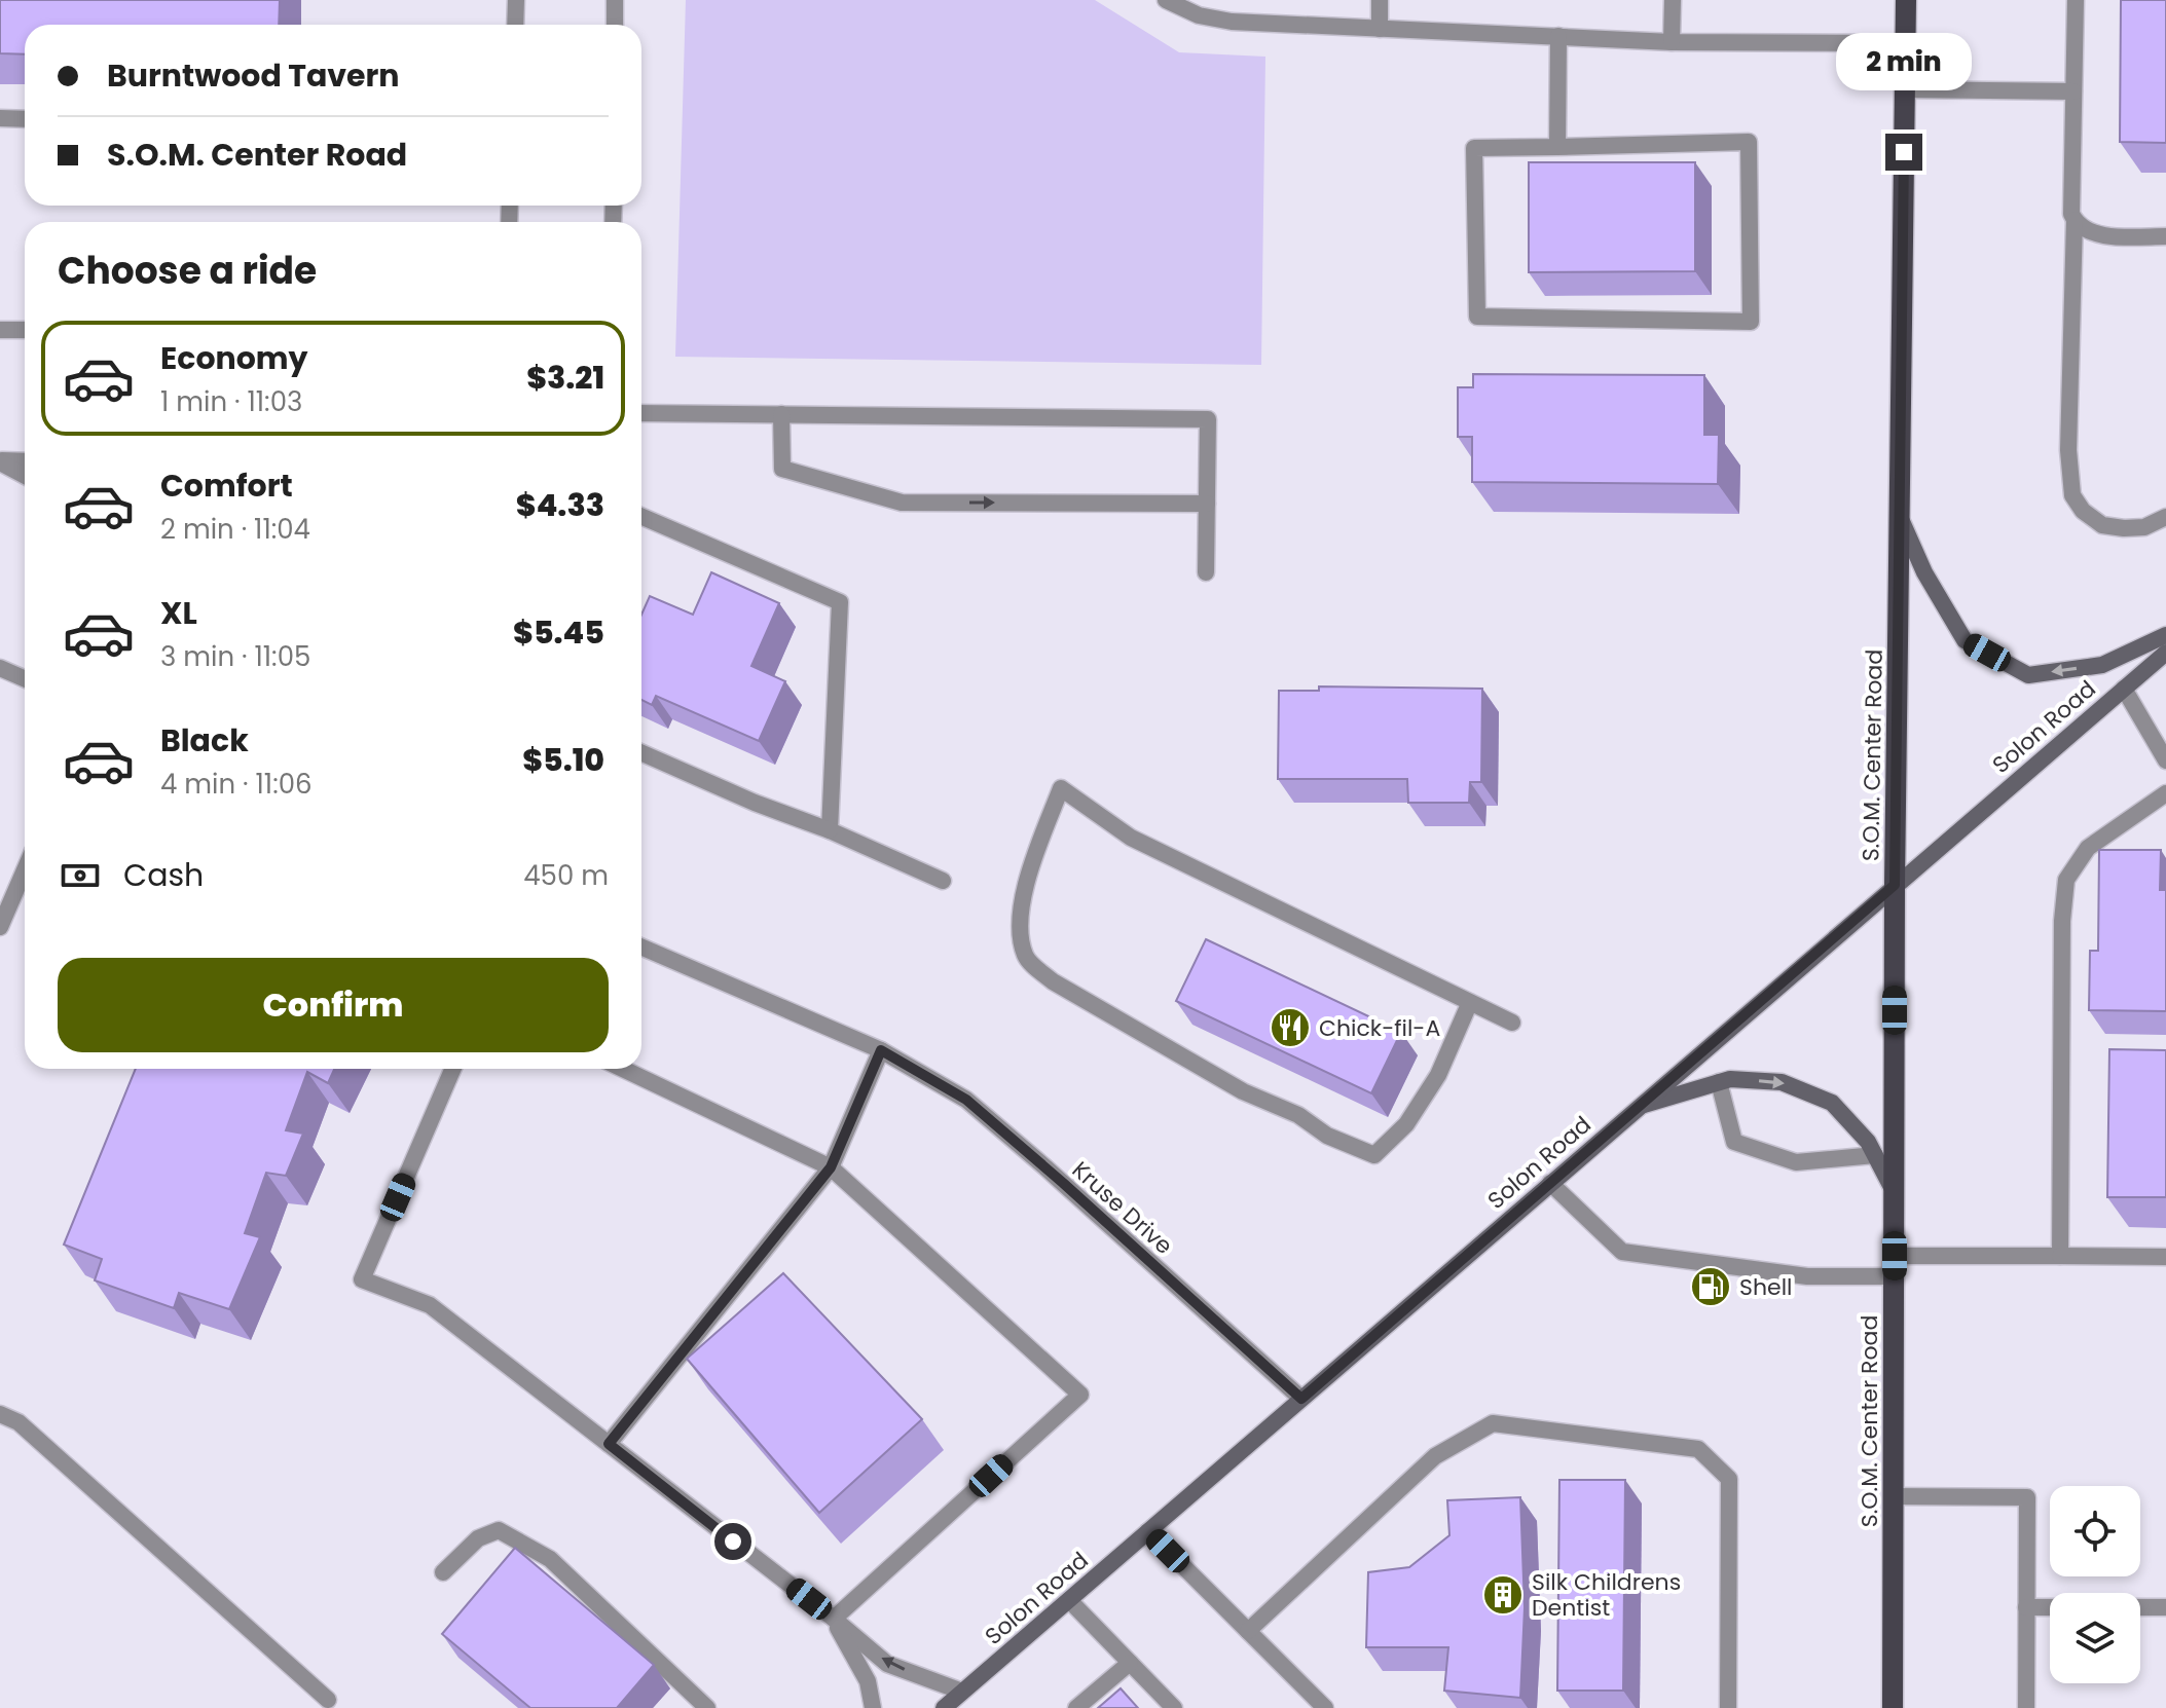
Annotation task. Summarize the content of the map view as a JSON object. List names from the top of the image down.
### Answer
{
  "streets": {
    "main road": ["S.O.M. Center Road"],
    "street": ["Solon Road", "Kruse Drive"]
  },
  "crossings": [
    ["Solon Road", "S.O.M. Center Road"],
    ["Solon Road", "Kruse Drive"]
  ],
  "places": {
    "restaurant": ["Chick-fil-A"],
    "fuel station": ["Shell"],
    "building": ["Silk Childrens Dentist"]
  },
  "page": {
    "banner": ["Burntwood Tavern", "S.O.M. Center Road"],
    "bubble": "2 min",
    "heading": "Choose a ride",
    "list": [
      {
        "name": "Economy",
        "note": "1 min · 11:03",
        "value": "$3.21"
      },
      {
        "name": "Comfort",
        "note": "2 min · 11:04",
        "value": "$4.33"
      },
      {
        "name": "XL",
        "note": "3 min · 11:05",
        "value": "$5.45"
      },
      {
        "name": "Black",
        "note": "4 min · 11:06",
        "value": "$5.10"
      }
    ],
    "pay": ["Cash", "450 m"],
    "buttons": "Confirm"
  }
}
